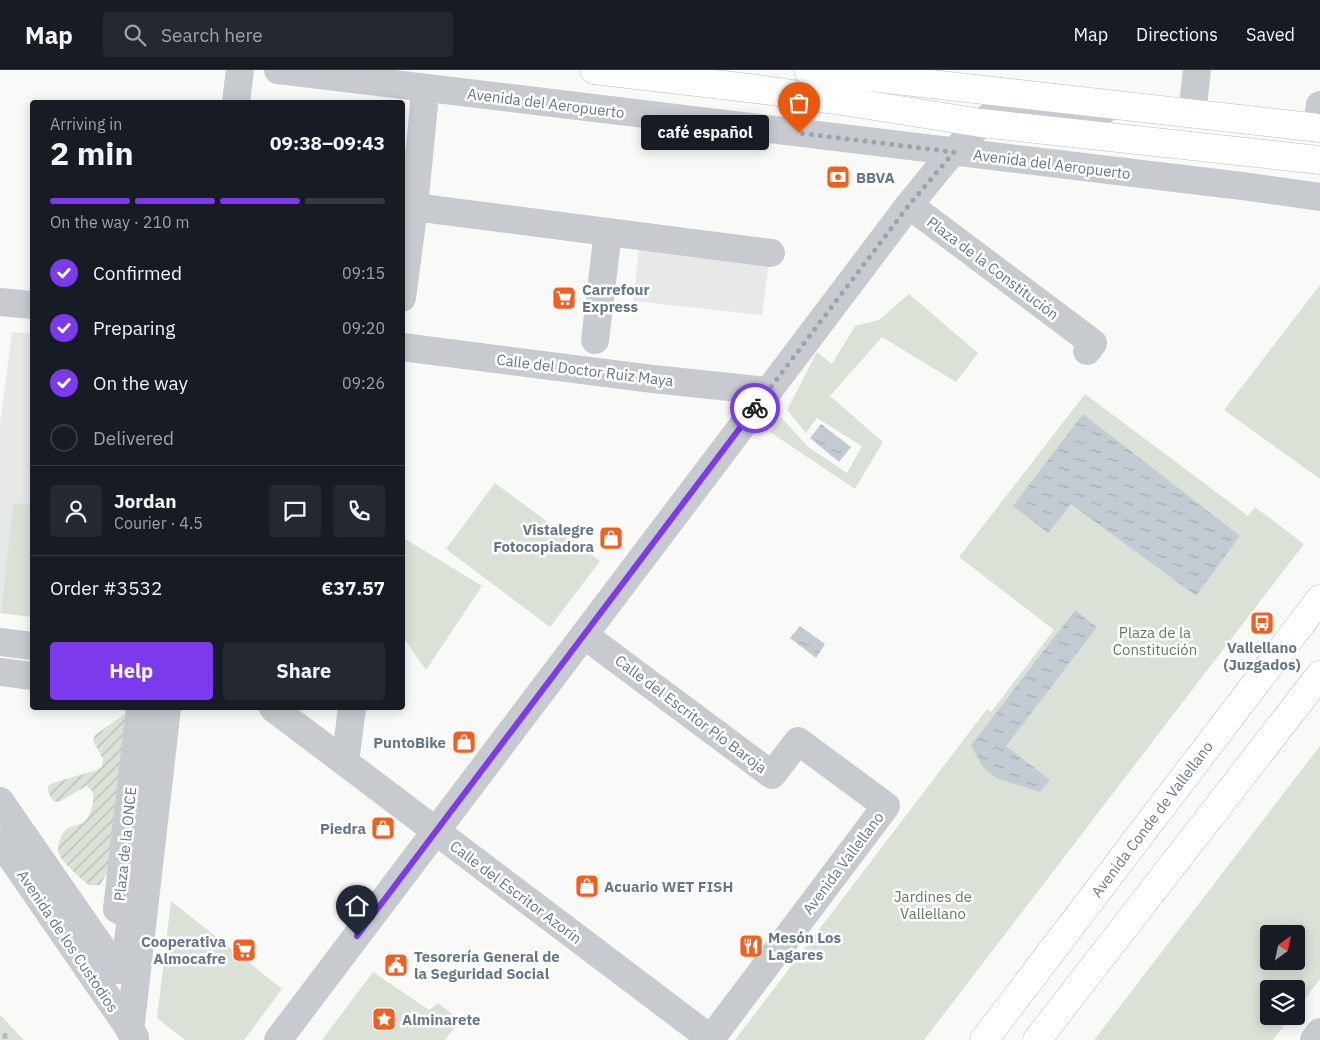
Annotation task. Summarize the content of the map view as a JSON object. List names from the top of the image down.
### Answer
{
  "streets": {
    "main road": ["Avenida Conde de Vallellano"],
    "street": [
      "Avenida del Aeropuerto",
      "Plaza de la Constitución",
      "Calle del Doctor Ruiz Maya",
      "Calle del Escritor Pío Baroja",
      "Plaza de la ONCE",
      "Avenida Vallellano",
      "Calle del Escritor Azorín",
      "Avenida de los Custodios"
    ]
  },
  "crossings": [
    ["Calle del Escritor Pío Baroja", "Avenida Vallellano"],
    ["Avenida Vallellano", "Calle del Escritor Azorín"]
  ],
  "parks": ["Plaza de la Constitución", "Jardines de Vallellano"],
  "places": {
    "other": ["café español"],
    "bank": ["BBVA"],
    "supermarket": ["Carrefour Express", "Cooperativa Almocafre"],
    "shop": [
      "Vistalegre Fotocopiadora",
      "PuntoBike",
      "Piedra",
      "Acuario WET FISH"
    ],
    "bus stop": ["Vallellano (Juzgados)"],
    "restaurant": ["Mesón Los Lagares"],
    "public building": ["Tesorería General de la Seguridad Social"],
    "place": ["Alminarete"]
  },
  "north": "top right",
  "page": {
    "header": "Map",
    "search": "Search here",
    "nav": ["Map", "Directions", "Saved"],
    "heading": ["2 min", "Arriving in", "09:38–09:43"],
    "panel": [
      "Jordan",
      "Courier · 4.5",
      "Order #3532",
      "€37.57"
    ],
    "bubble": "café español",
    "bar": "On the way · 210 m",
    "list": [
      ["Confirmed", "09:15"],
      ["Preparing", "09:20"],
      ["On the way", "09:26"],
      "Delivered"
    ],
    "buttons": ["Help", "Share"]
  }
}
